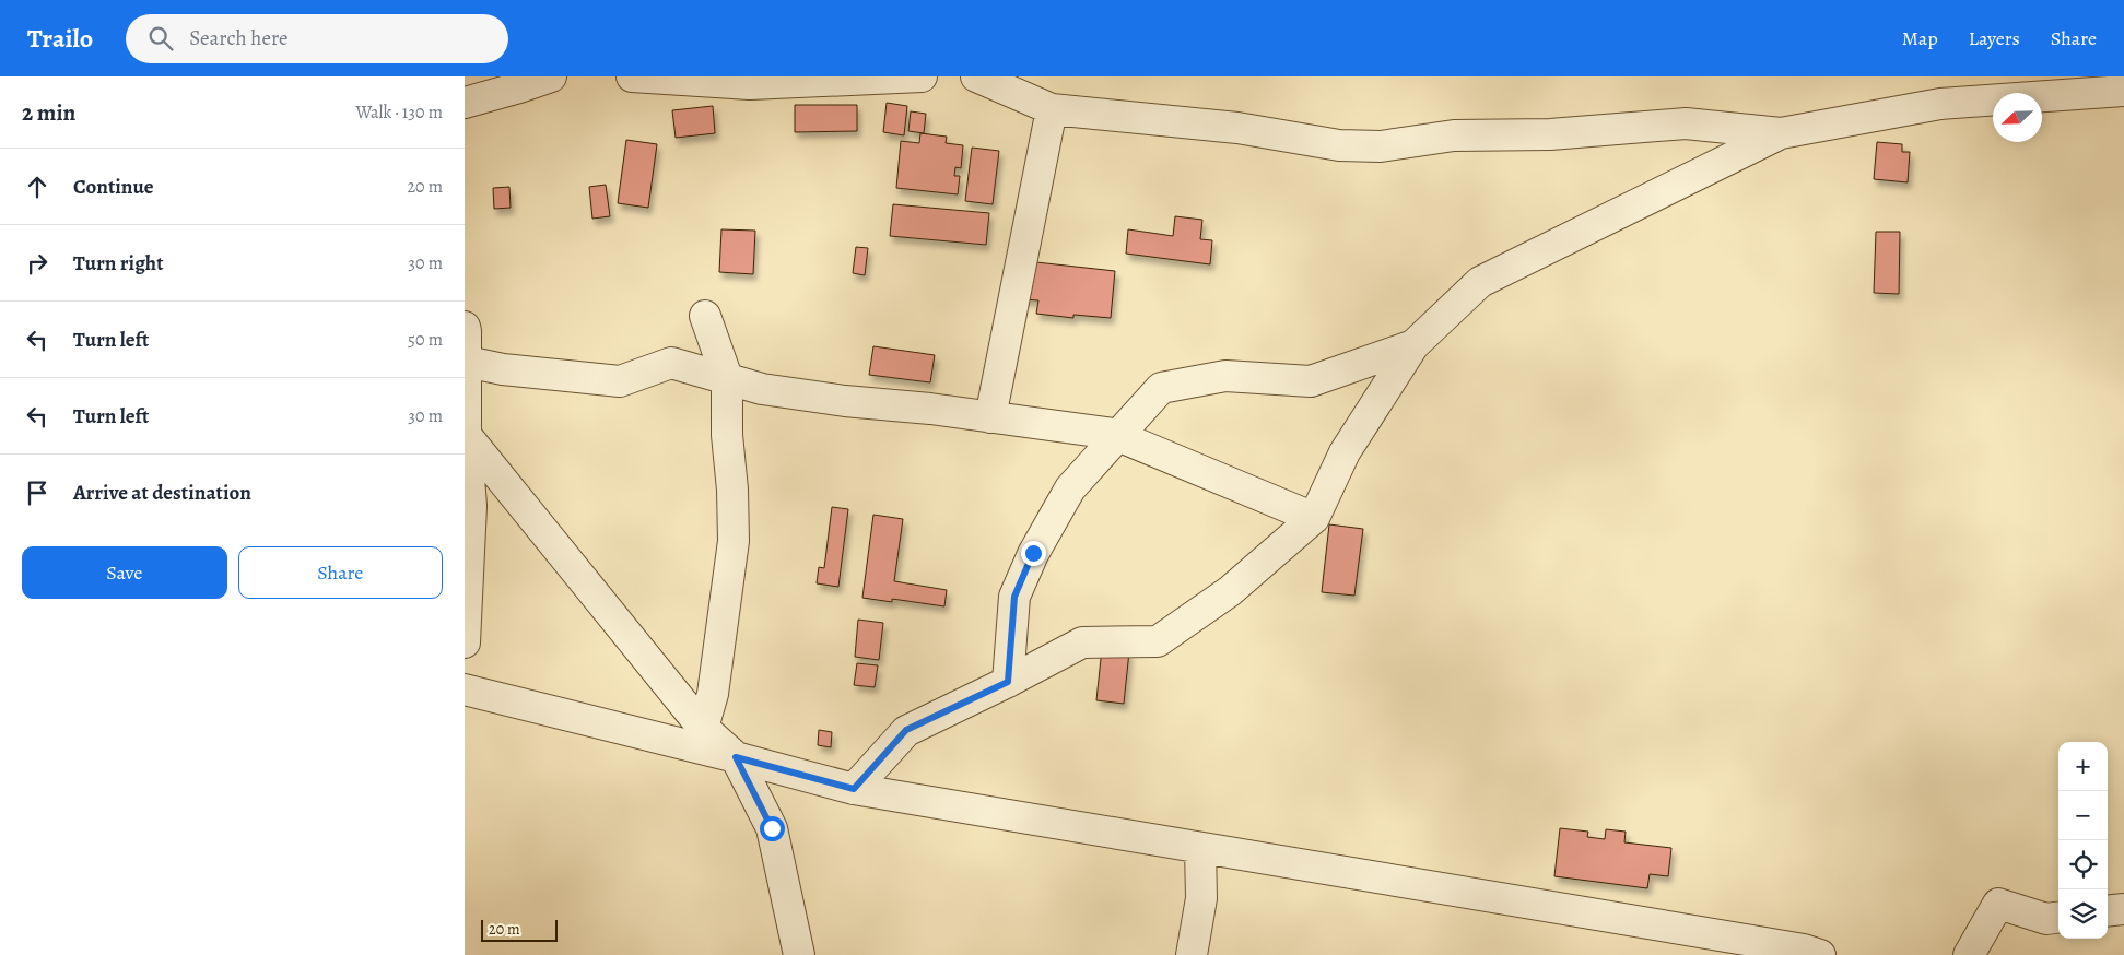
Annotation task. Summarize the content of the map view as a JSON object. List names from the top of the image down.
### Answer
{
  "scale_bar": "20 m",
  "north": "bottom left",
  "page": {
    "header": "Trailo",
    "search": "Search here",
    "nav": ["Map", "Layers", "Share"],
    "heading": ["2 min", "Walk · 130 m"],
    "list": [
      ["Continue", "20 m"],
      ["Turn right", "30 m"],
      ["Turn left", "50 m"],
      ["Turn left", "30 m"],
      "Arrive at destination"
    ],
    "buttons": ["Save", "Share"],
    "map_buttons": ["+", "−"],
    "scale": "20 m"
  }
}
